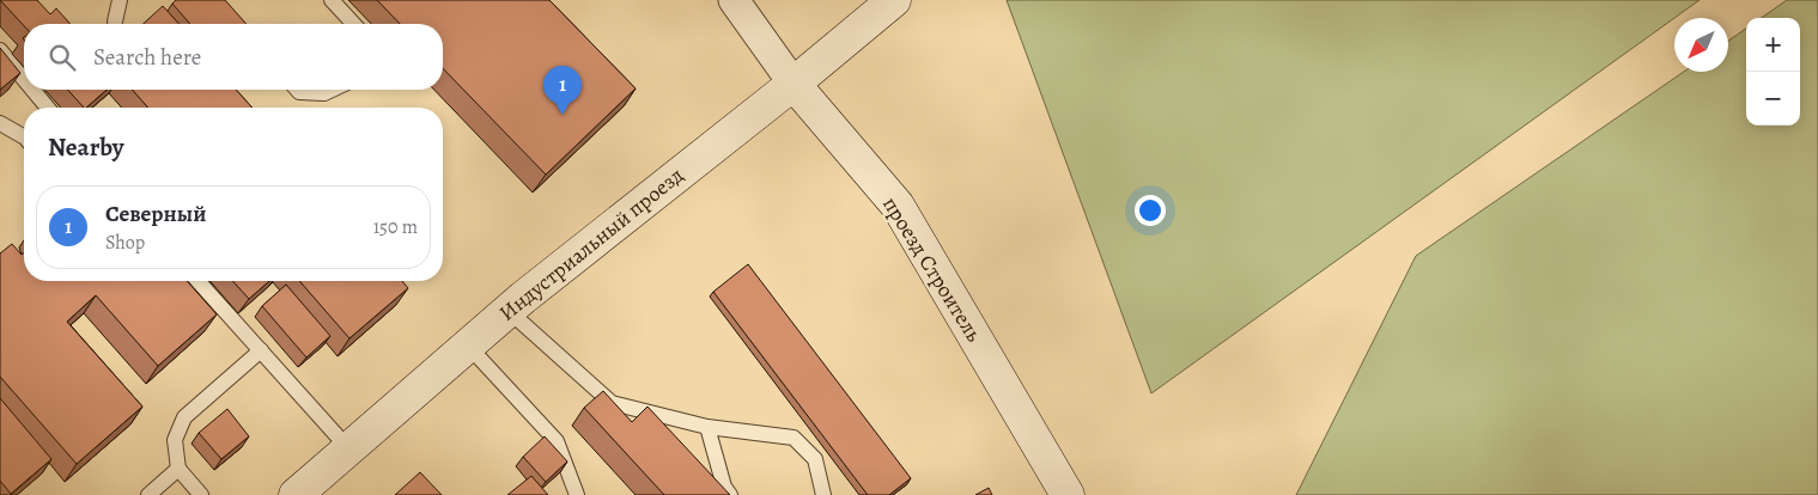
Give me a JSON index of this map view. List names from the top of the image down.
{
  "streets": {
    "street": ["Индустриальный проезд", "проезд Строитель"]
  },
  "crossings": [
    ["Индустриальный проезд", "проезд Строитель"]
  ],
  "north": "bottom left",
  "page": {
    "map_buttons": ["+", "−"],
    "search": "Search here",
    "pins": "1",
    "heading": "Nearby",
    "list": [
      {
        "mark": "1",
        "name": "Северный",
        "note": "Shop",
        "value": "150 m"
      }
    ]
  }
}
